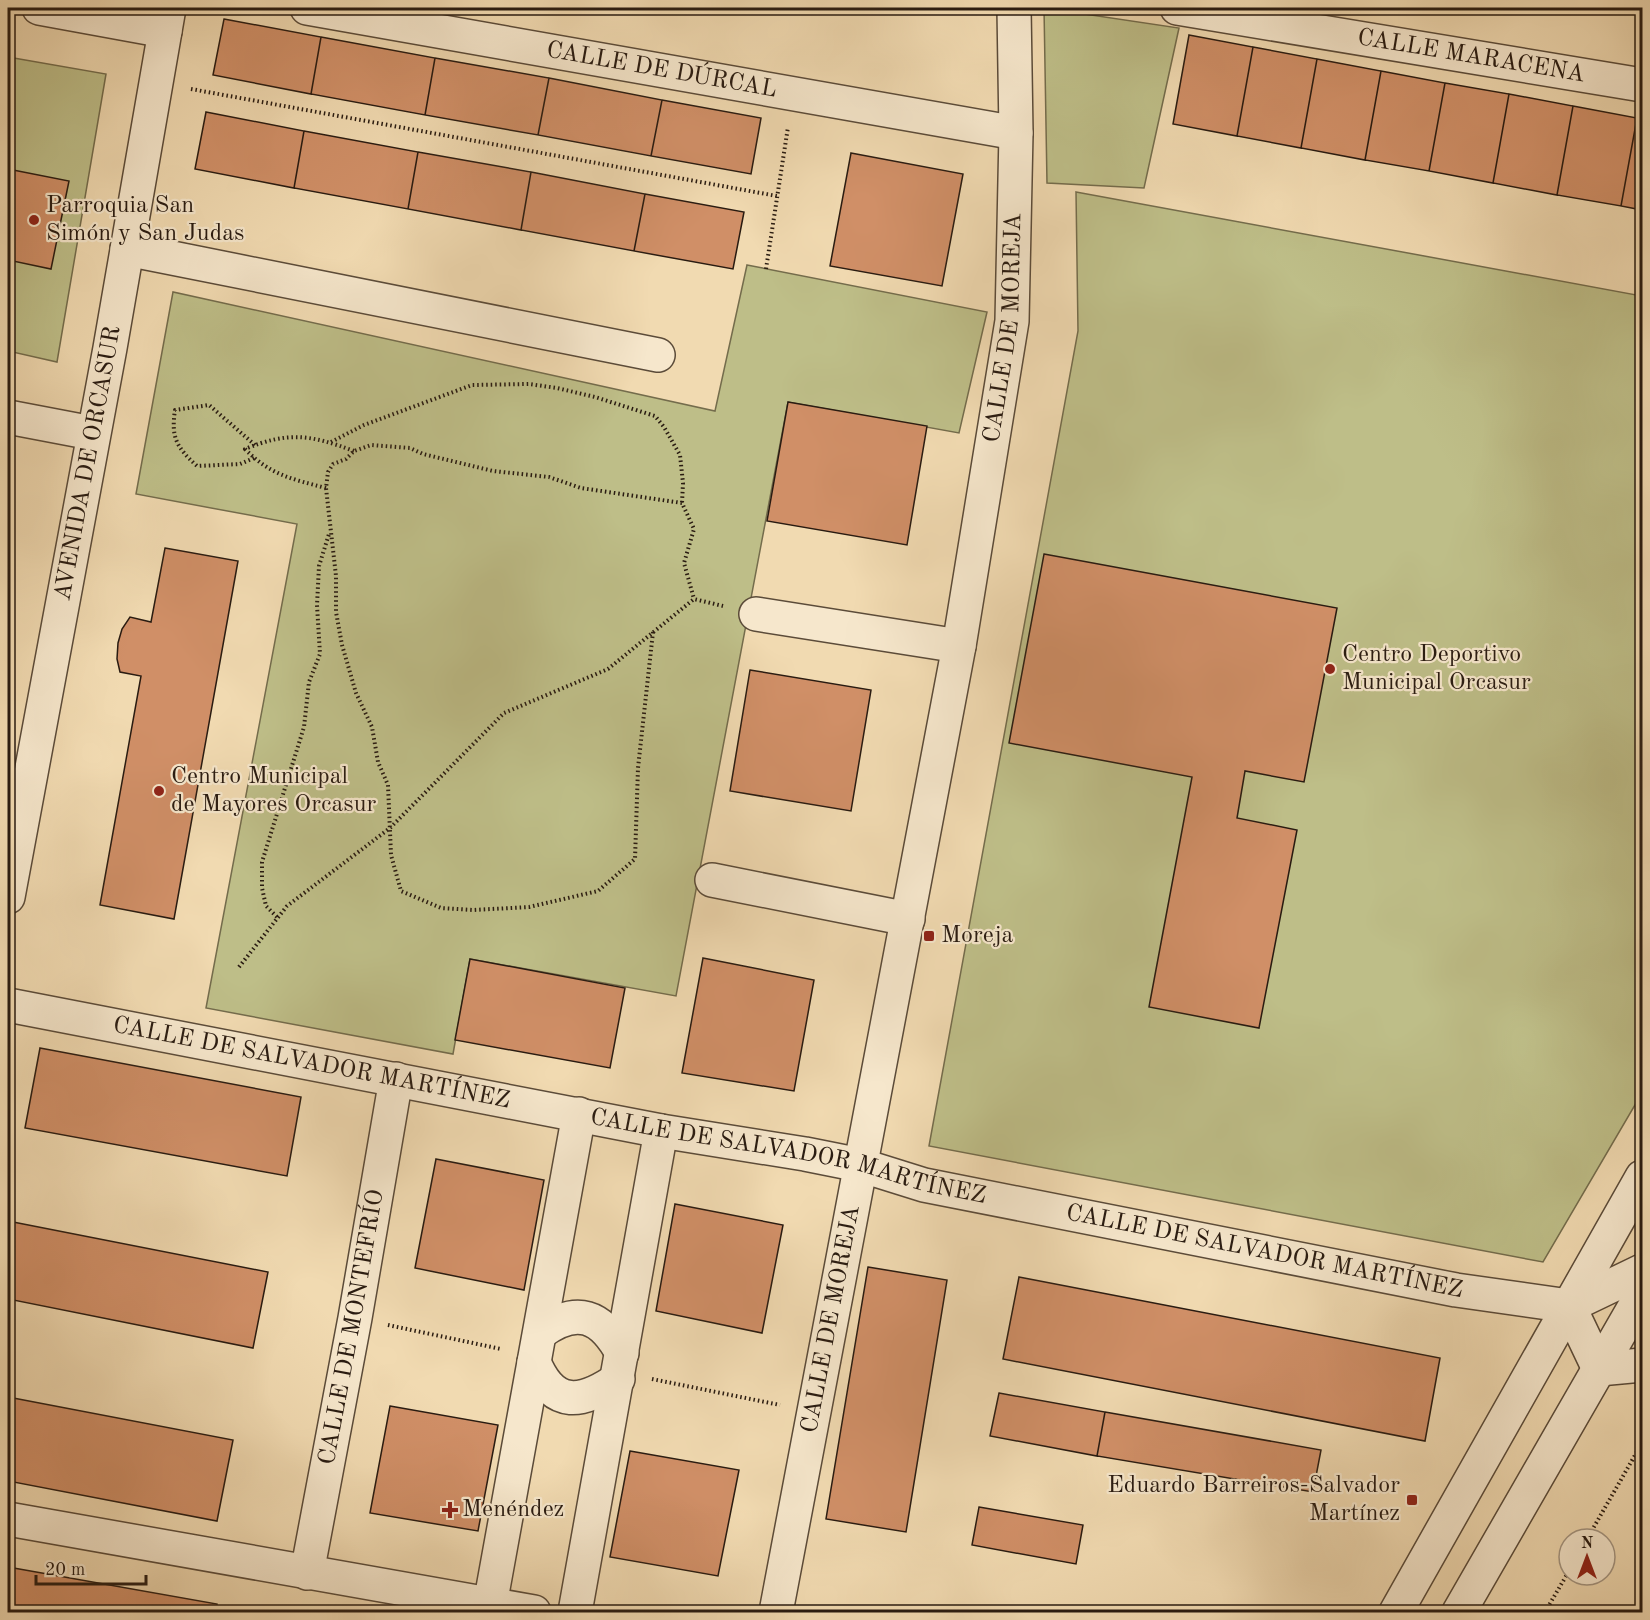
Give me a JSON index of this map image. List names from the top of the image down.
{
  "streets": {
    "street": [
      "CALLE MARACENA",
      "CALLE DE DÚRCAL",
      "CALLE DE MOREJA",
      "AVENIDA DE ORCASUR",
      "CALLE DE SALVADOR MARTÍNEZ",
      "CALLE DE MONTEFRÍO"
    ]
  },
  "crossings": [
    ["CALLE DE DÚRCAL", "CALLE DE MOREJA"],
    ["CALLE DE MOREJA", "CALLE DE SALVADOR MARTÍNEZ"],
    ["CALLE DE SALVADOR MARTÍNEZ", "CALLE DE MONTEFRÍO"]
  ],
  "places": {
    "other": ["Parroquia San Simón y San Judas", "Centro Deportivo Municipal Orcasur", "Centro Municipal de Mayores Orcasur"],
    "transit": ["Moreja", "Eduardo Barreiros-Salvador Martínez"],
    "health": ["Menéndez"]
  },
  "scale_bar": "20 m",
  "north": "top"
}
